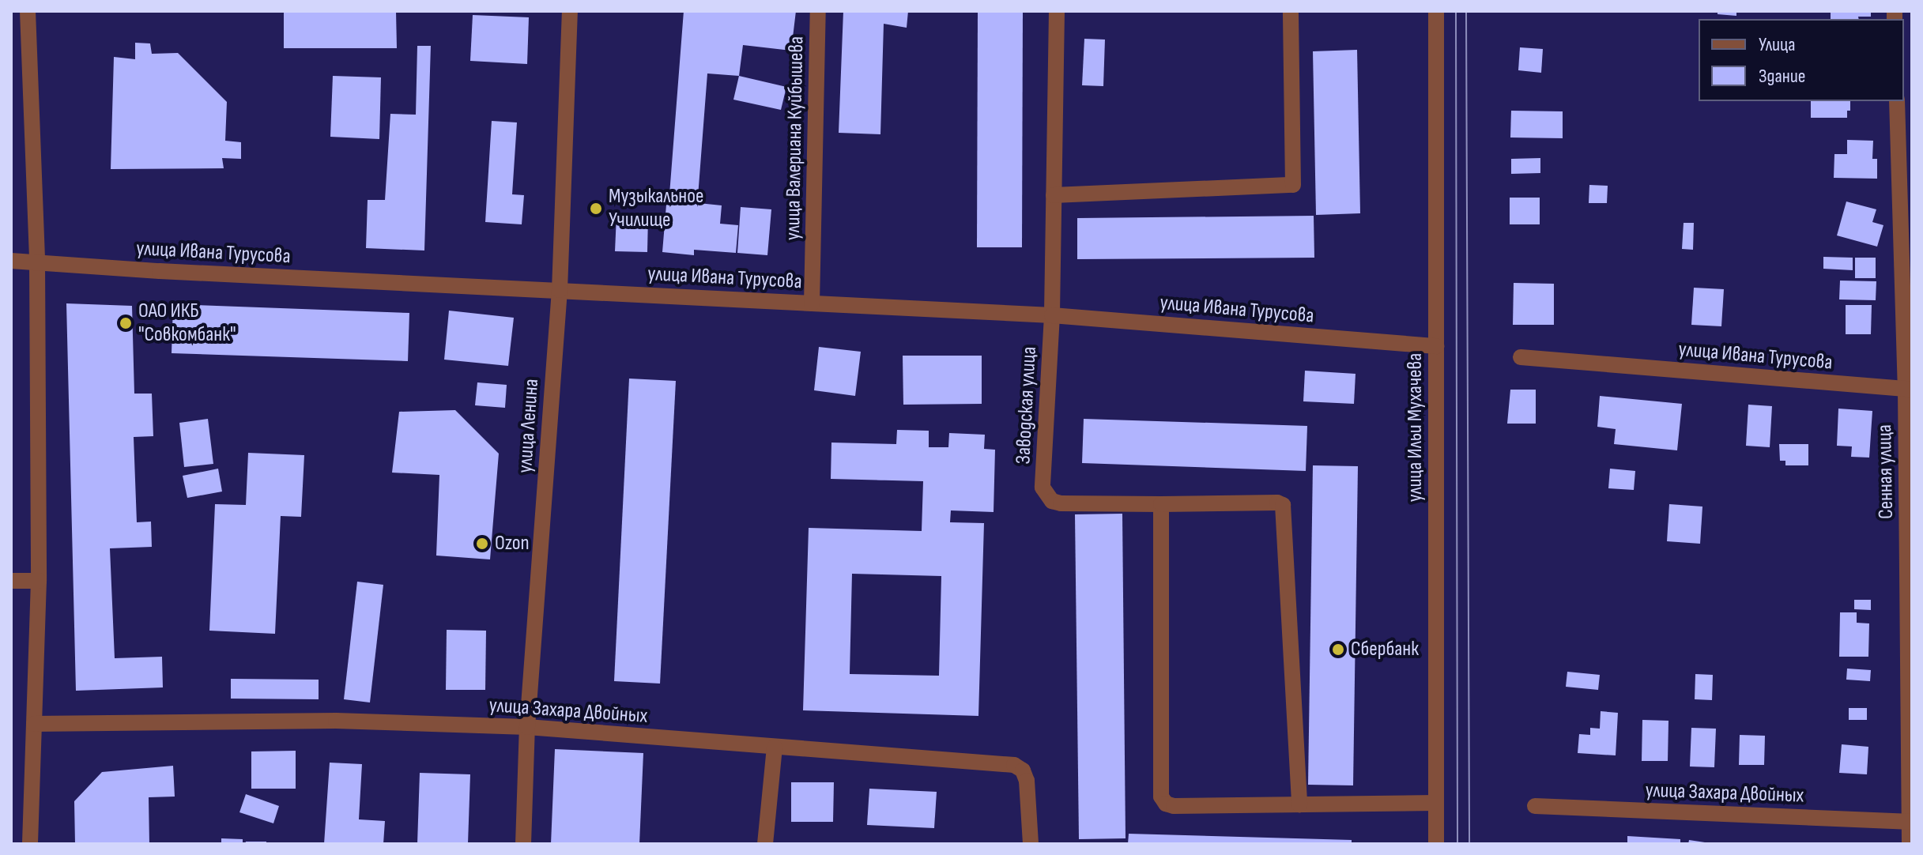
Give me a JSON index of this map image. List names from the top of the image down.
{
  "streets": {
    "street": [
      "улица Валериана Куйбышева",
      "улица Ивана Турусова",
      "Заводская улица",
      "улица Ленина",
      "улица Ильи Мухачева",
      "Сенная улица",
      "улица Захара Двойных"
    ]
  },
  "crossings": [
    ["улица Валериана Куйбышева", "улица Ивана Турусова"],
    ["улица Ивана Турусова", "Заводская улица"],
    ["улица Ивана Турусова", "улица Ленина"],
    ["улица Ивана Турусова", "улица Ильи Мухачева"],
    ["улица Ивана Турусова", "Сенная улица"],
    ["улица Ленина", "улица Захара Двойных"],
    ["Сенная улица", "улица Захара Двойных"]
  ],
  "places": [
    "Музыкальное Училище",
    "ОАО ИКБ \"Совкомбанк\"",
    "Ozon",
    "Сбербанк"
  ],
  "legend": ["Улица", "Здание"]
}
